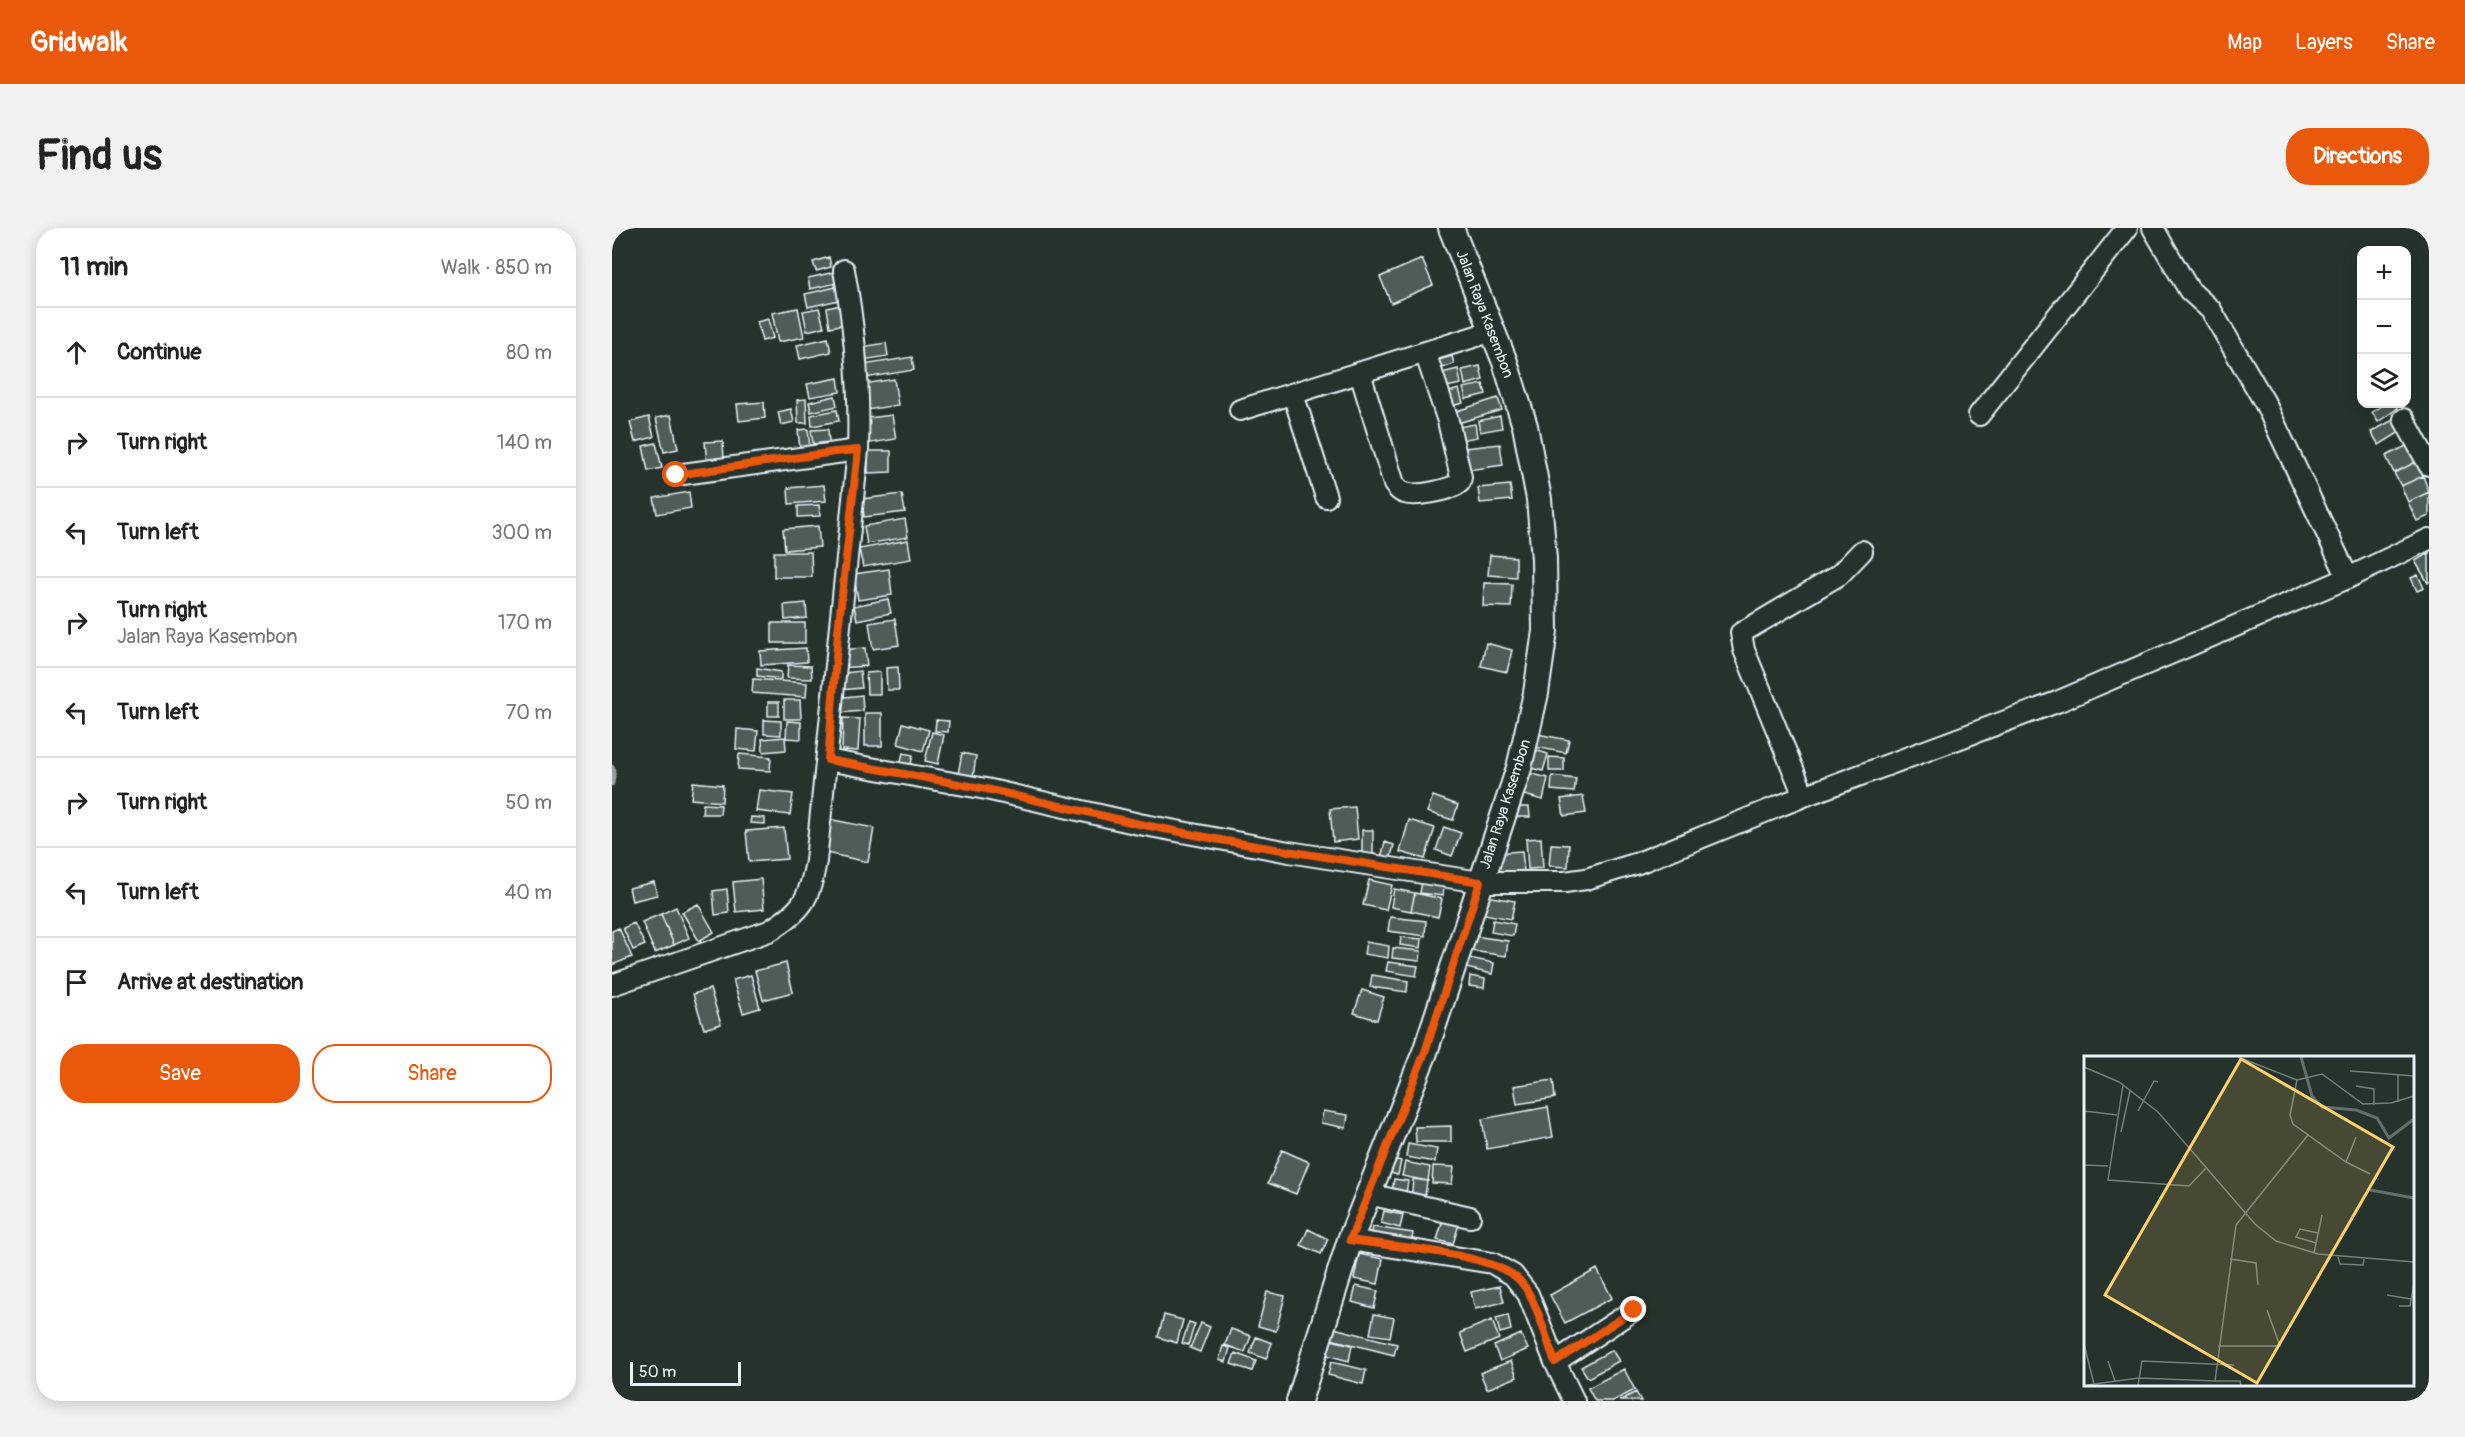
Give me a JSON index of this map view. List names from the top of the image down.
{
  "streets": {
    "main road": ["Jalan Raya Kasembon"]
  },
  "scale_bar": "50 m",
  "page": {
    "header": "Gridwalk",
    "nav": ["Map", "Layers", "Share"],
    "buttons": [
      "Directions",
      ["Save", "Share"]
    ],
    "title": "Find us",
    "heading": ["11 min", "Walk · 850 m"],
    "map_buttons": ["+", "−"],
    "list": [
      ["Continue", "80 m"],
      ["Turn right", "140 m"],
      ["Turn left", "300 m"],
      ["Turn right", "Jalan Raya Kasembon", "170 m"],
      ["Turn left", "70 m"],
      ["Turn right", "50 m"],
      ["Turn left", "40 m"],
      "Arrive at destination"
    ],
    "scale": "50 m"
  }
}
